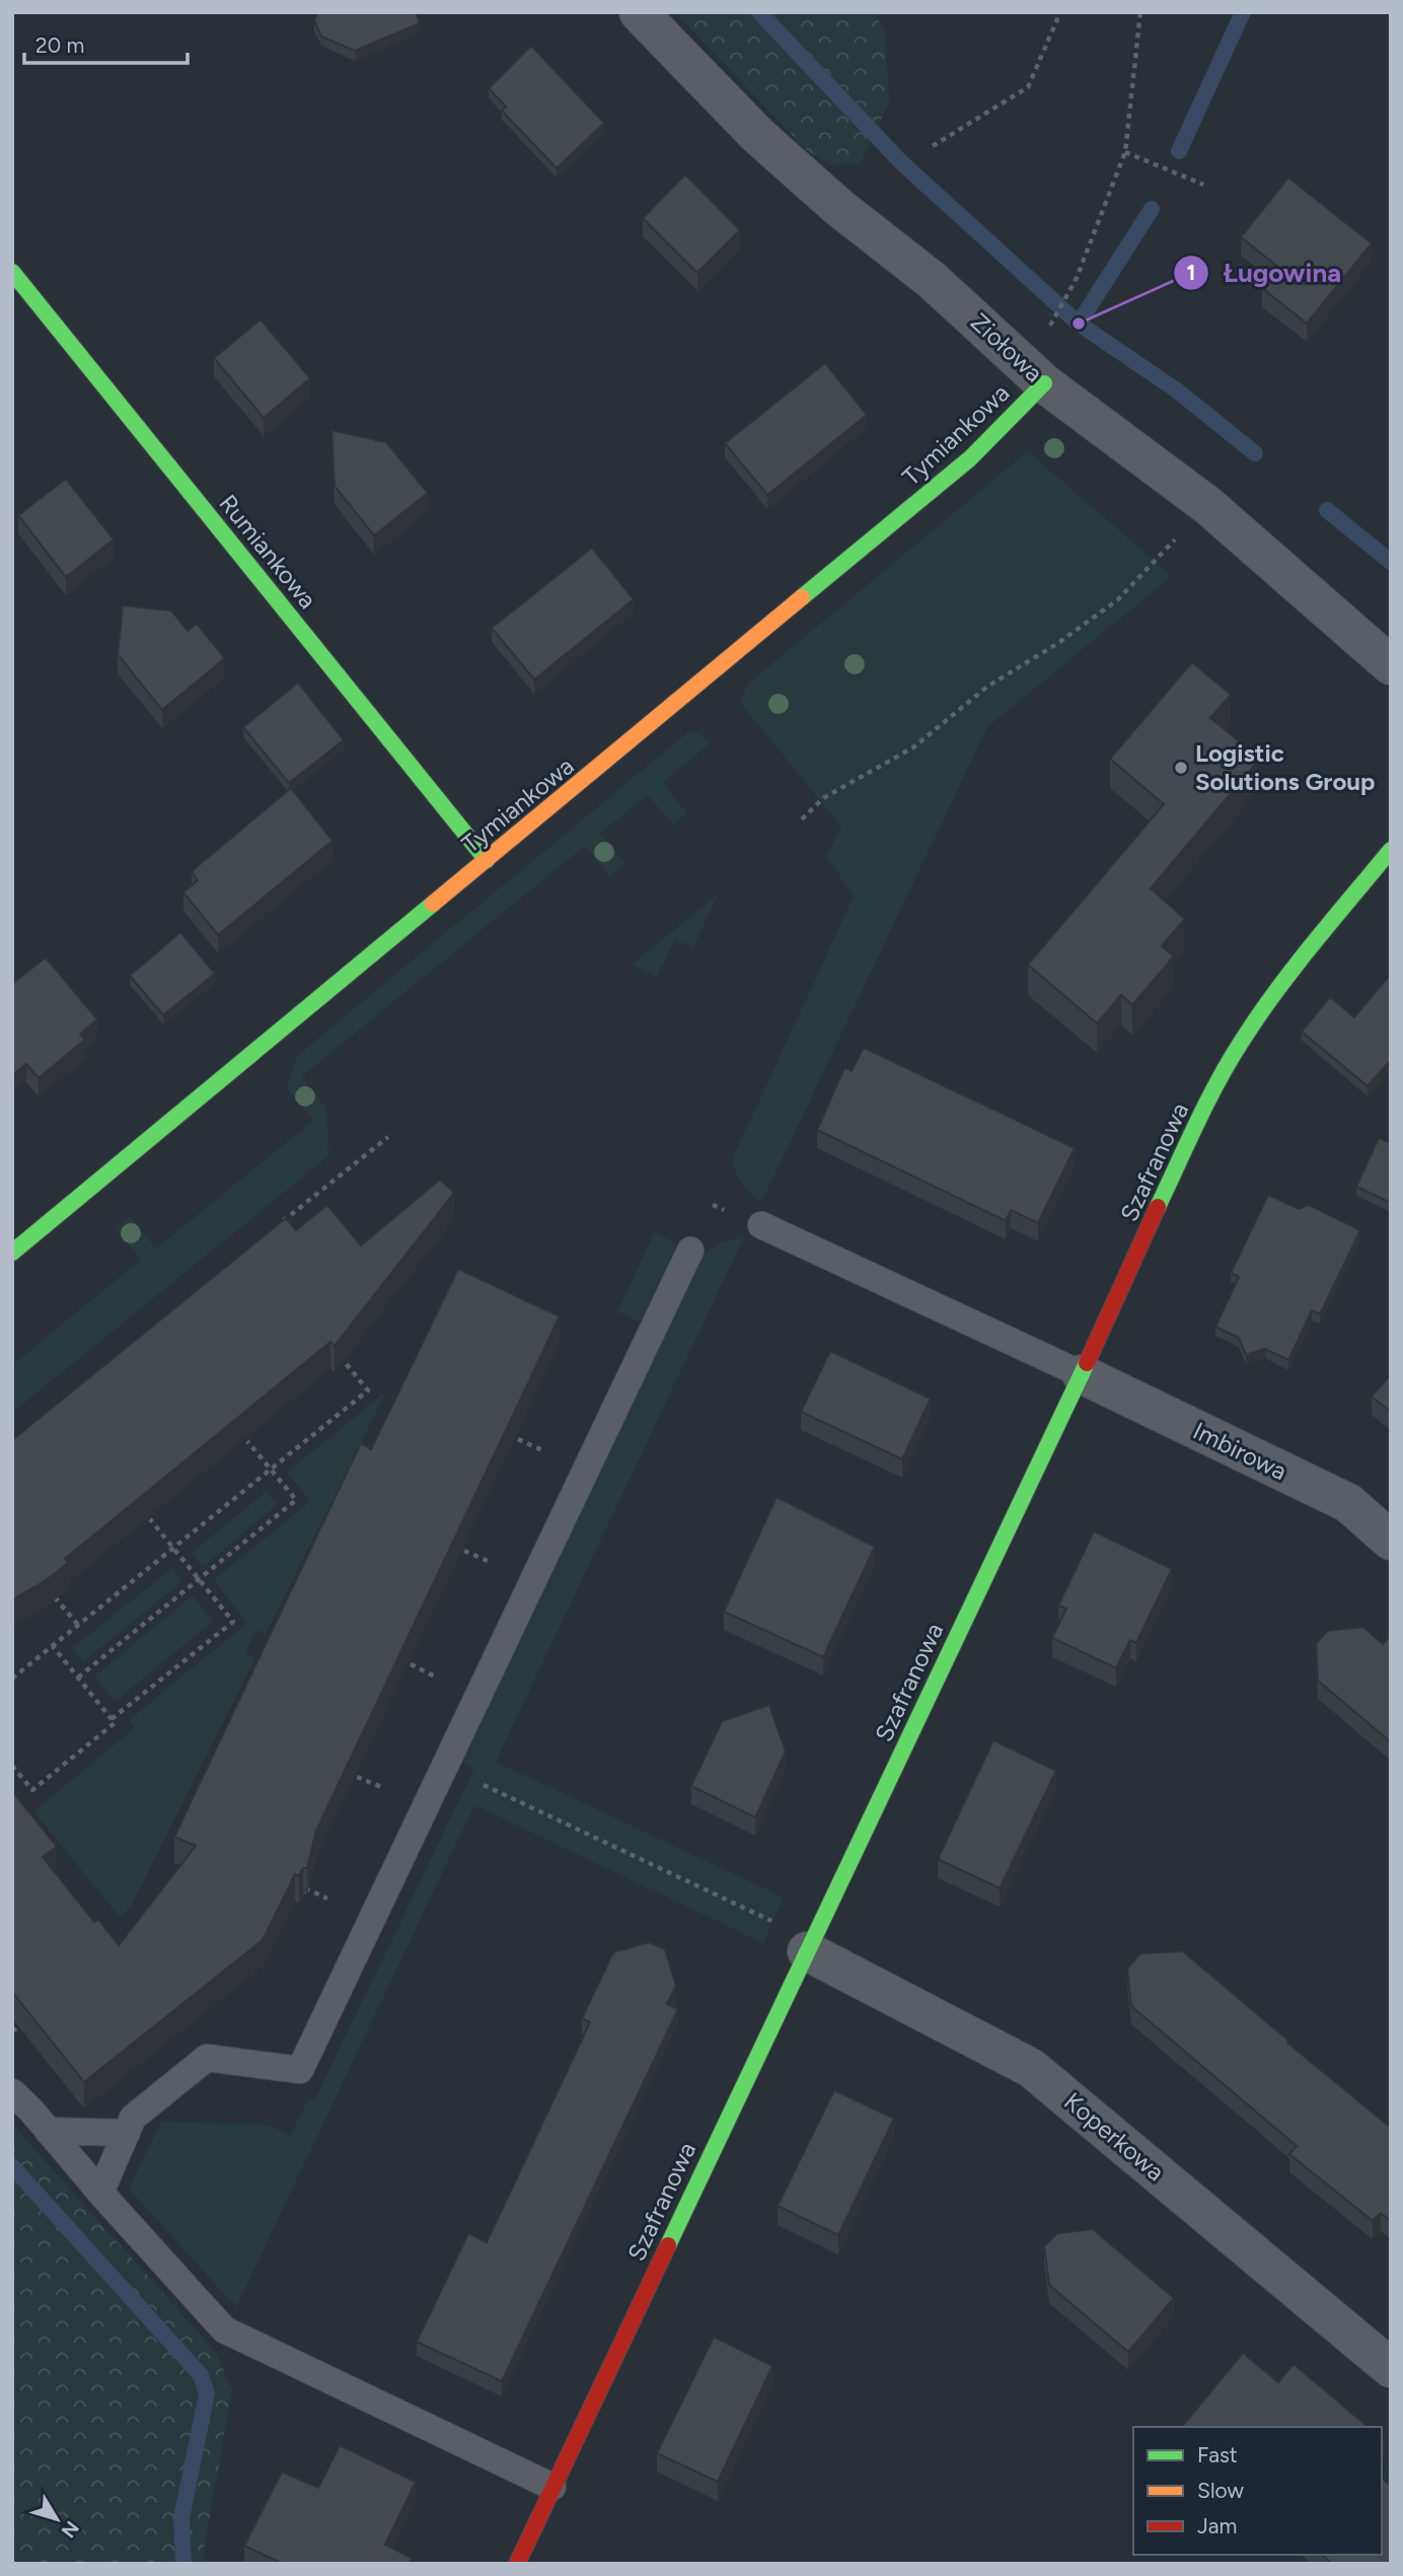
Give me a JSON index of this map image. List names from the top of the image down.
{
  "streets": {
    "street": [
      "Ziołowa",
      "Tymiankowa",
      "Rumiankowa",
      "Szafranowa",
      "Imbirowa",
      "Koperkowa"
    ]
  },
  "crossings": [
    ["Ziołowa", "Tymiankowa"],
    ["Tymiankowa", "Rumiankowa"],
    ["Szafranowa", "Imbirowa"],
    ["Szafranowa", "Koperkowa"]
  ],
  "places": ["Ługowina", "Logistic Solutions Group"],
  "legend": ["Fast", "Slow", "Jam"],
  "scale_bar": "20 m",
  "north": "bottom right"
}
